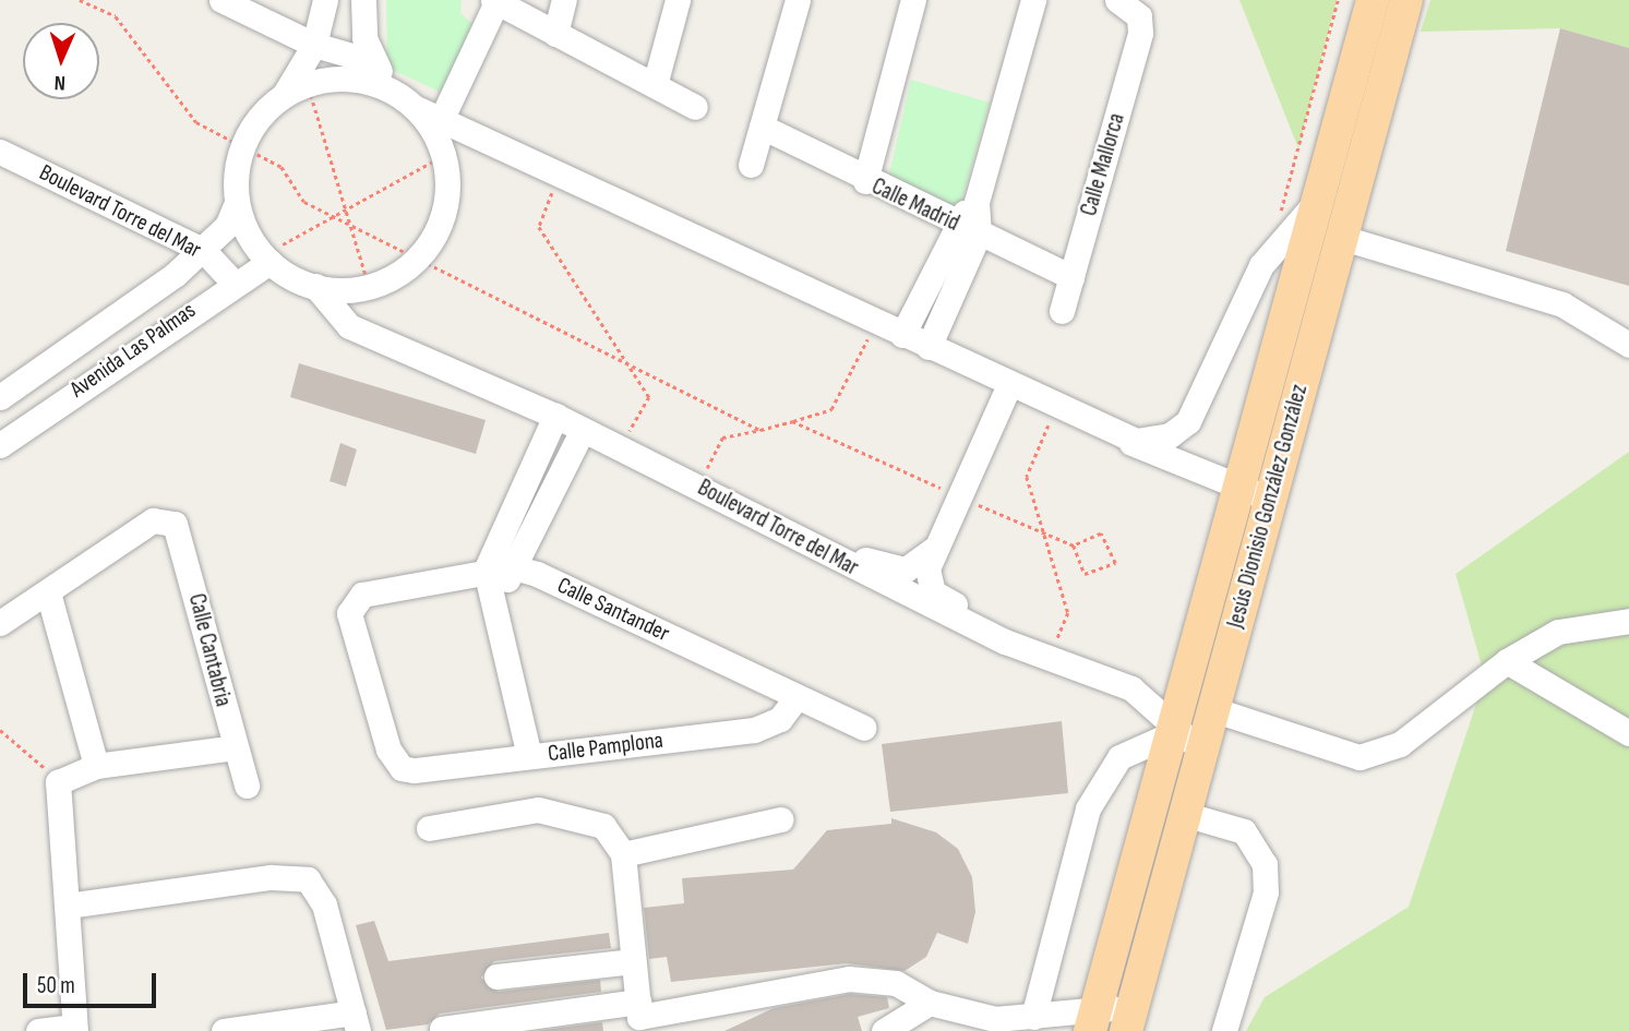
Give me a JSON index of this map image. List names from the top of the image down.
{
  "streets": {
    "main road": ["Jesús Dionisio González González"],
    "street": [
      "Calle Mallorca",
      "Calle Madrid",
      "Boulevard Torre del Mar",
      "Avenida Las Palmas",
      "Calle Santander",
      "Calle Cantabria",
      "Calle Pamplona"
    ]
  },
  "crossings": [
    ["Calle Mallorca", "Calle Madrid"],
    ["Boulevard Torre del Mar", "Avenida Las Palmas"],
    ["Boulevard Torre del Mar", "Jesús Dionisio González González"],
    ["Calle Santander", "Calle Pamplona"]
  ],
  "scale_bar": "50 m",
  "north": "bottom"
}
